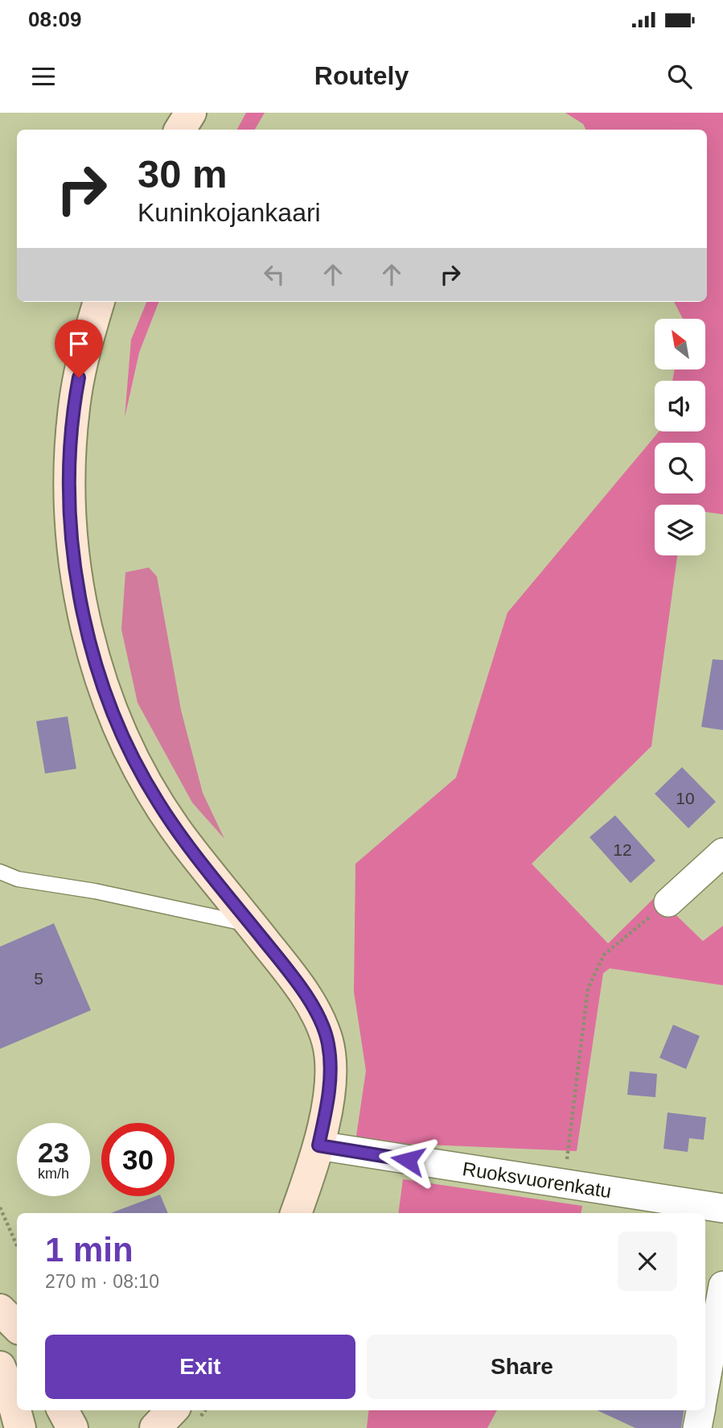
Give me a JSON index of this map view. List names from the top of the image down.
{
  "streets": {
    "street": ["Ruoksvuorenkatu"]
  },
  "house_numbers": ["10", "12", "5"],
  "north": "top left",
  "page": {
    "status": "08:09",
    "header": "Routely",
    "turn": ["30 m", "Kuninkojankaari"],
    "speed": "23 km/h",
    "limit": "30",
    "heading": ["1 min", "270 m · 08:10"],
    "buttons": ["Exit", "Share"]
  }
}
